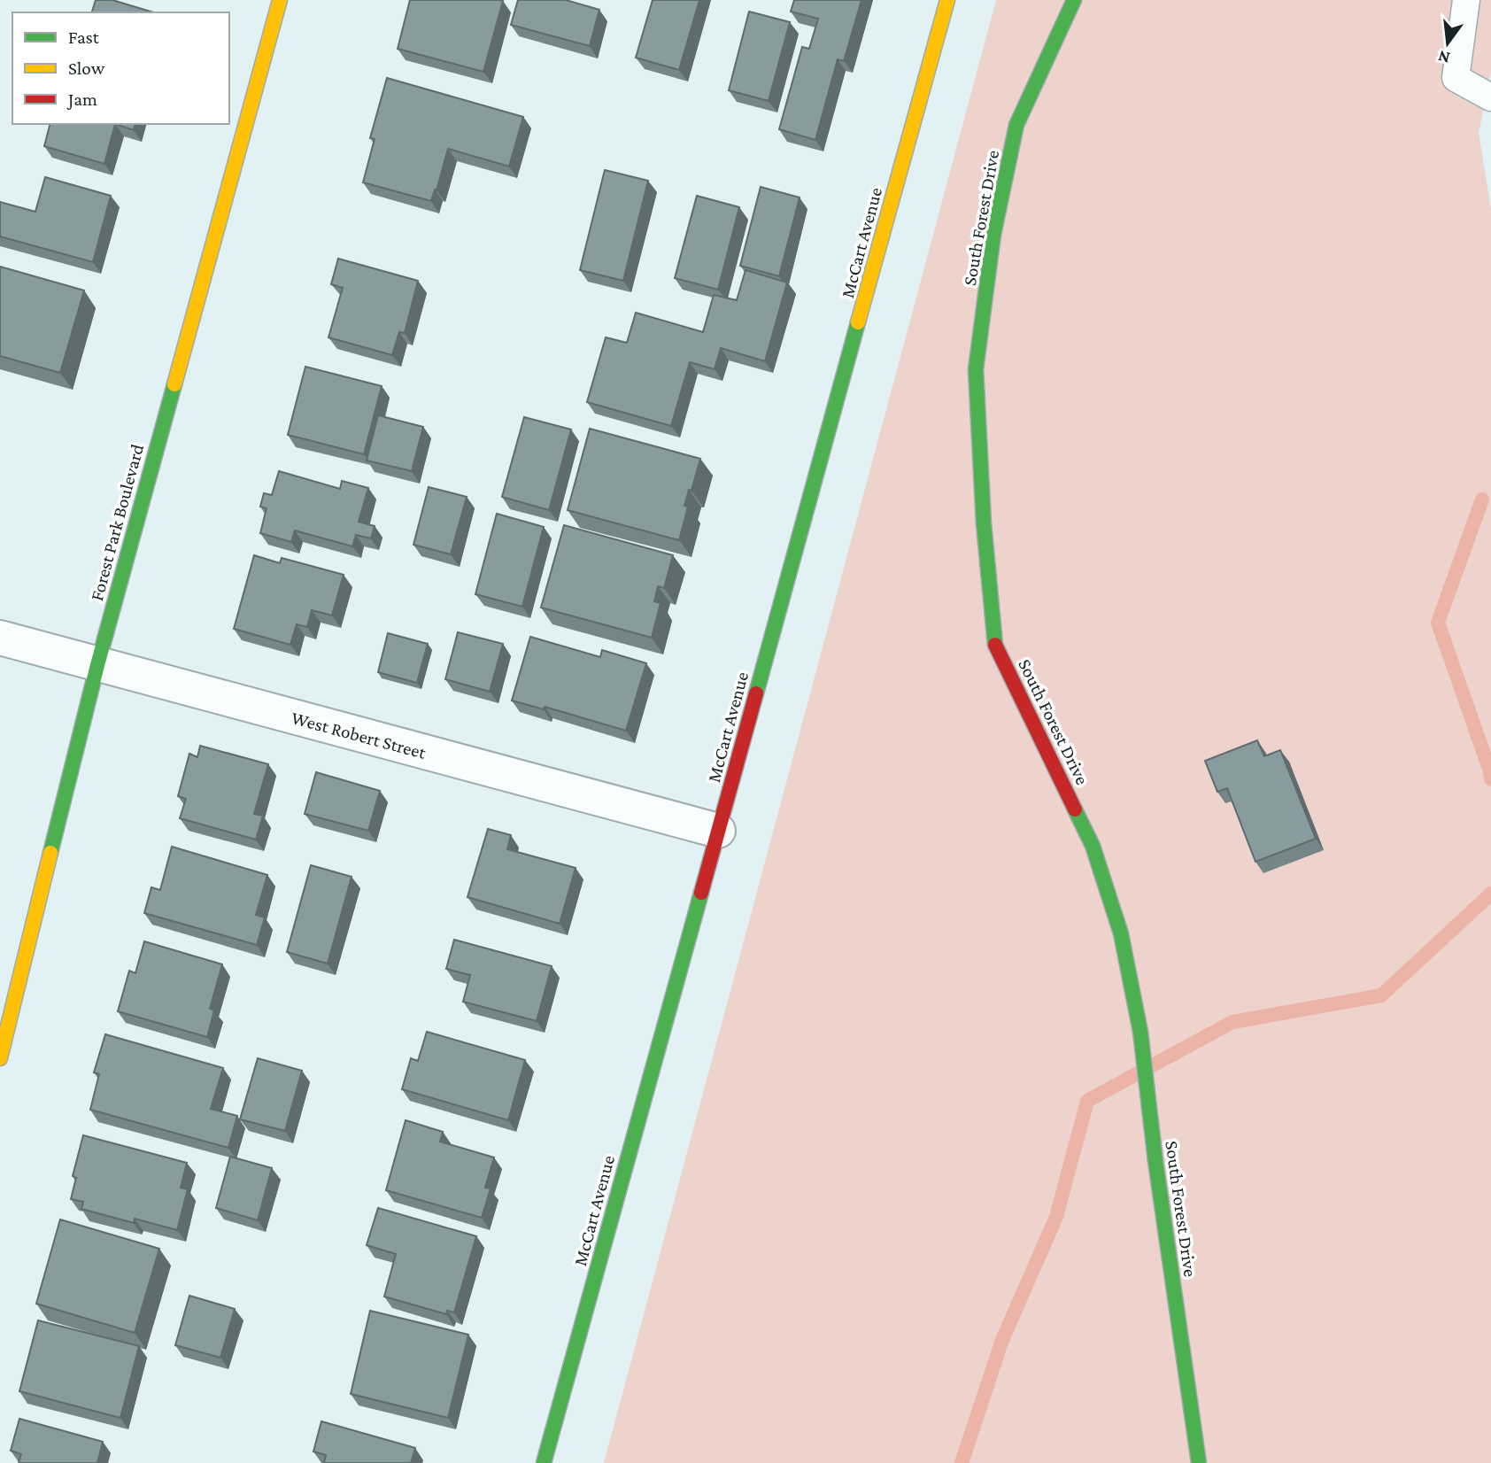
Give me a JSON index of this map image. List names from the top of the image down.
{
  "streets": {
    "street": [
      "South Forest Drive",
      "McCart Avenue",
      "Forest Park Boulevard",
      "West Robert Street"
    ]
  },
  "crossings": [
    ["McCart Avenue", "West Robert Street"],
    ["Forest Park Boulevard", "West Robert Street"]
  ],
  "legend": ["Fast", "Slow", "Jam"],
  "north": "bottom"
}
